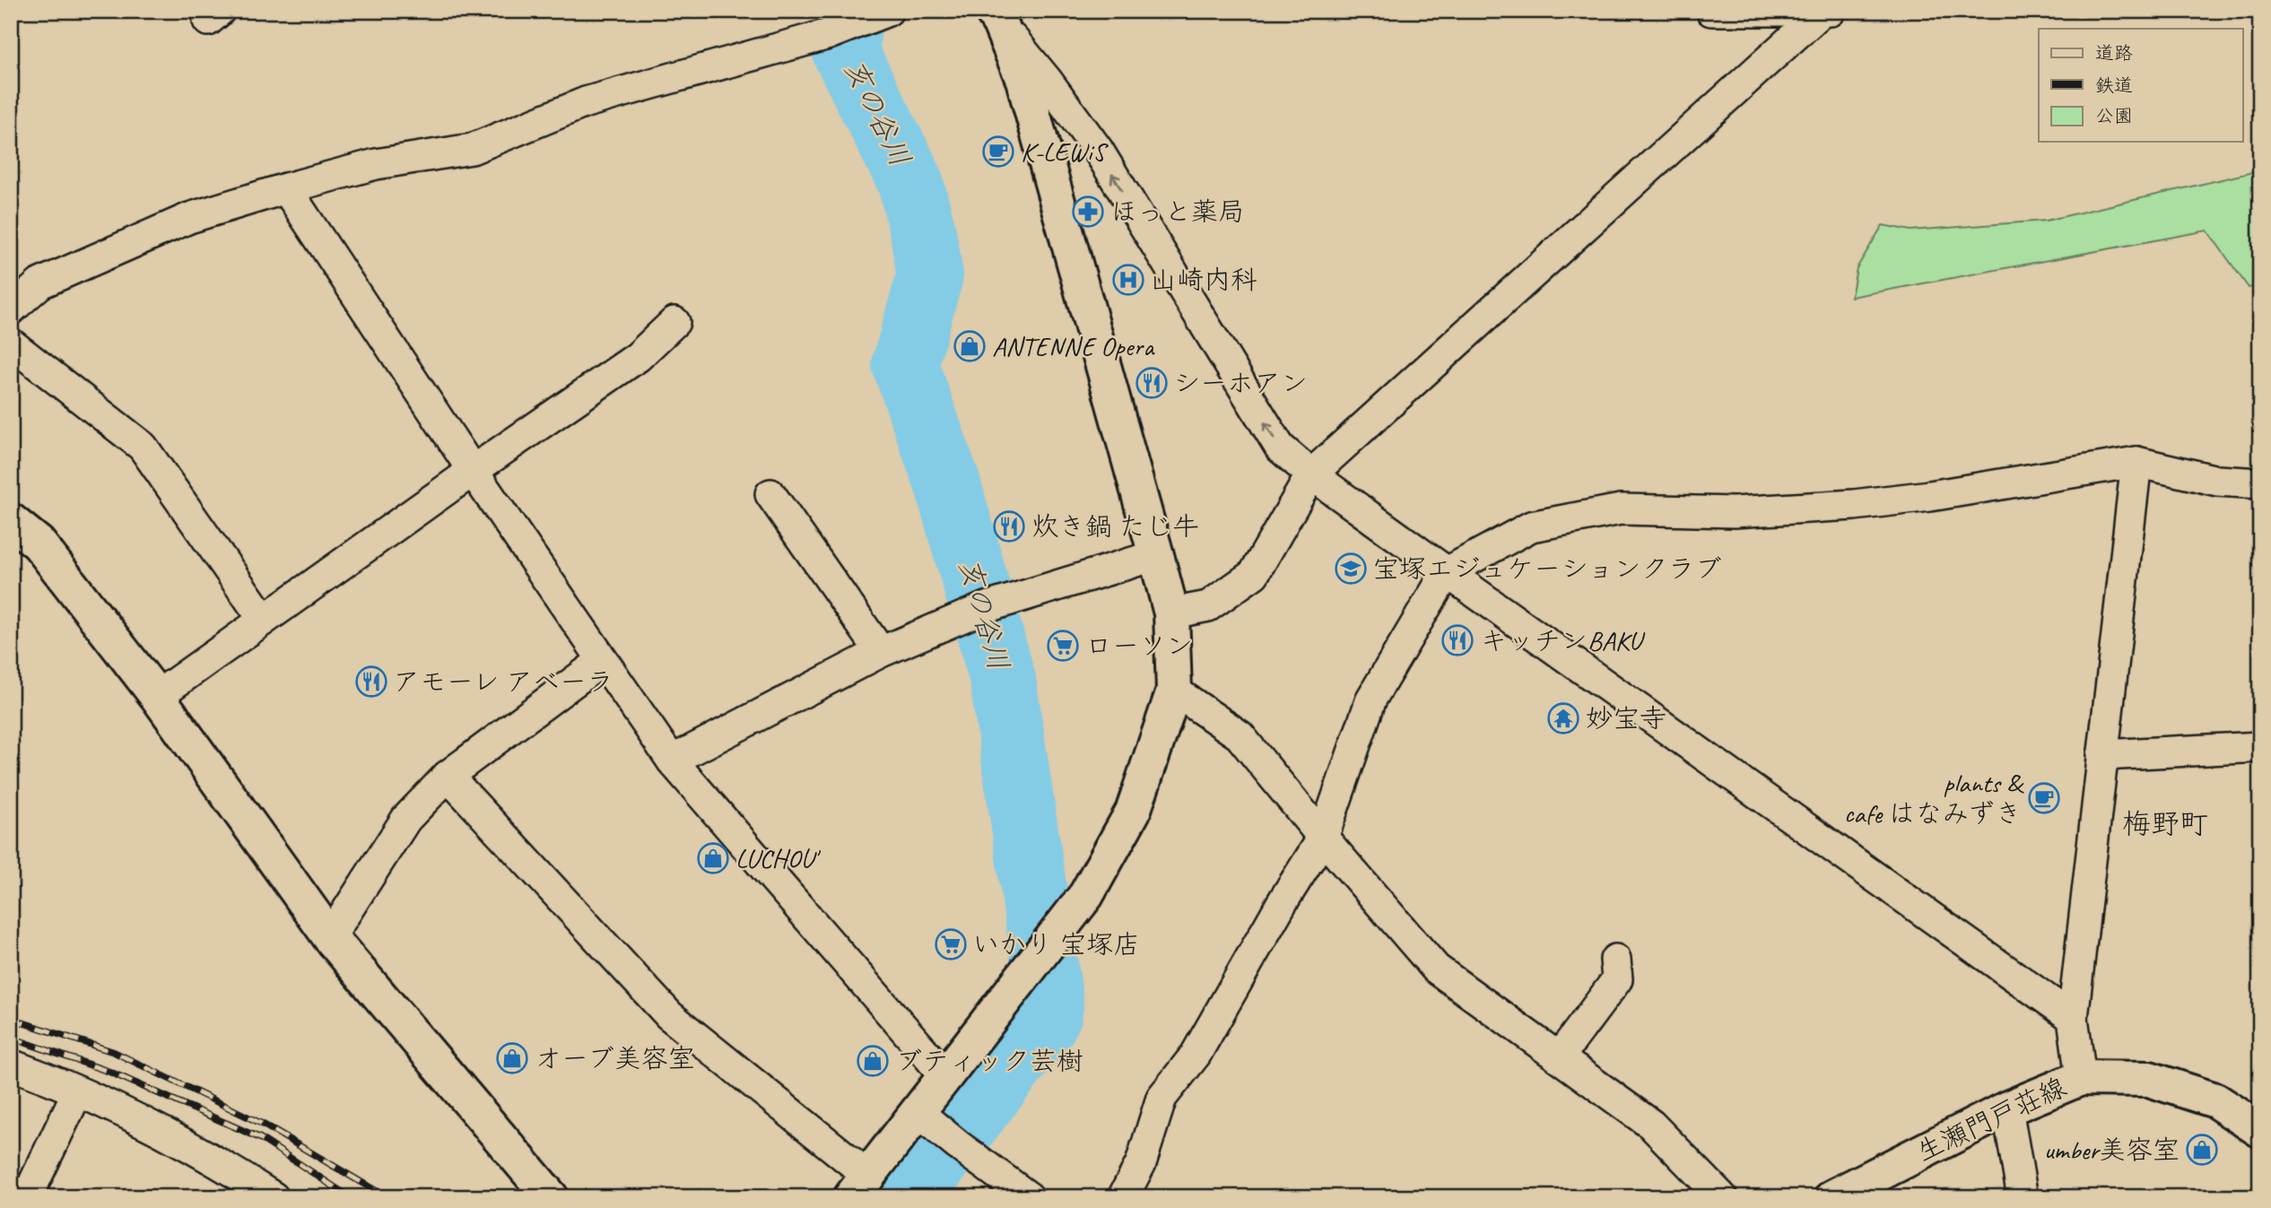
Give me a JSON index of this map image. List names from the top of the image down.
{
  "streets": {
    "street": ["生瀬門戸荘線"]
  },
  "districts": ["梅野町"],
  "water": ["亥の谷川"],
  "places": {
    "cafe": ["K-LEWiS", "plants & cafe はなみずき"],
    "pharmacy": ["ほっと薬局"],
    "hospital": ["山崎内科"],
    "shop": [
      "ANTENNE Opera",
      "LUCHOU'",
      "オーブ美容室",
      "ブティック芸樹",
      "umber美容室"
    ],
    "restaurant": [
      "シーホアン",
      "炊き鍋 たじ牛",
      "キッチンBAKU",
      "アモーレ アベーラ"
    ],
    "school or university": ["宝塚エジュケーションクラブ"],
    "supermarket": ["ローソン", "いかり 宝塚店"],
    "temple": ["妙宝寺"]
  },
  "legend": ["道路", "鉄道", "公園"]
}
